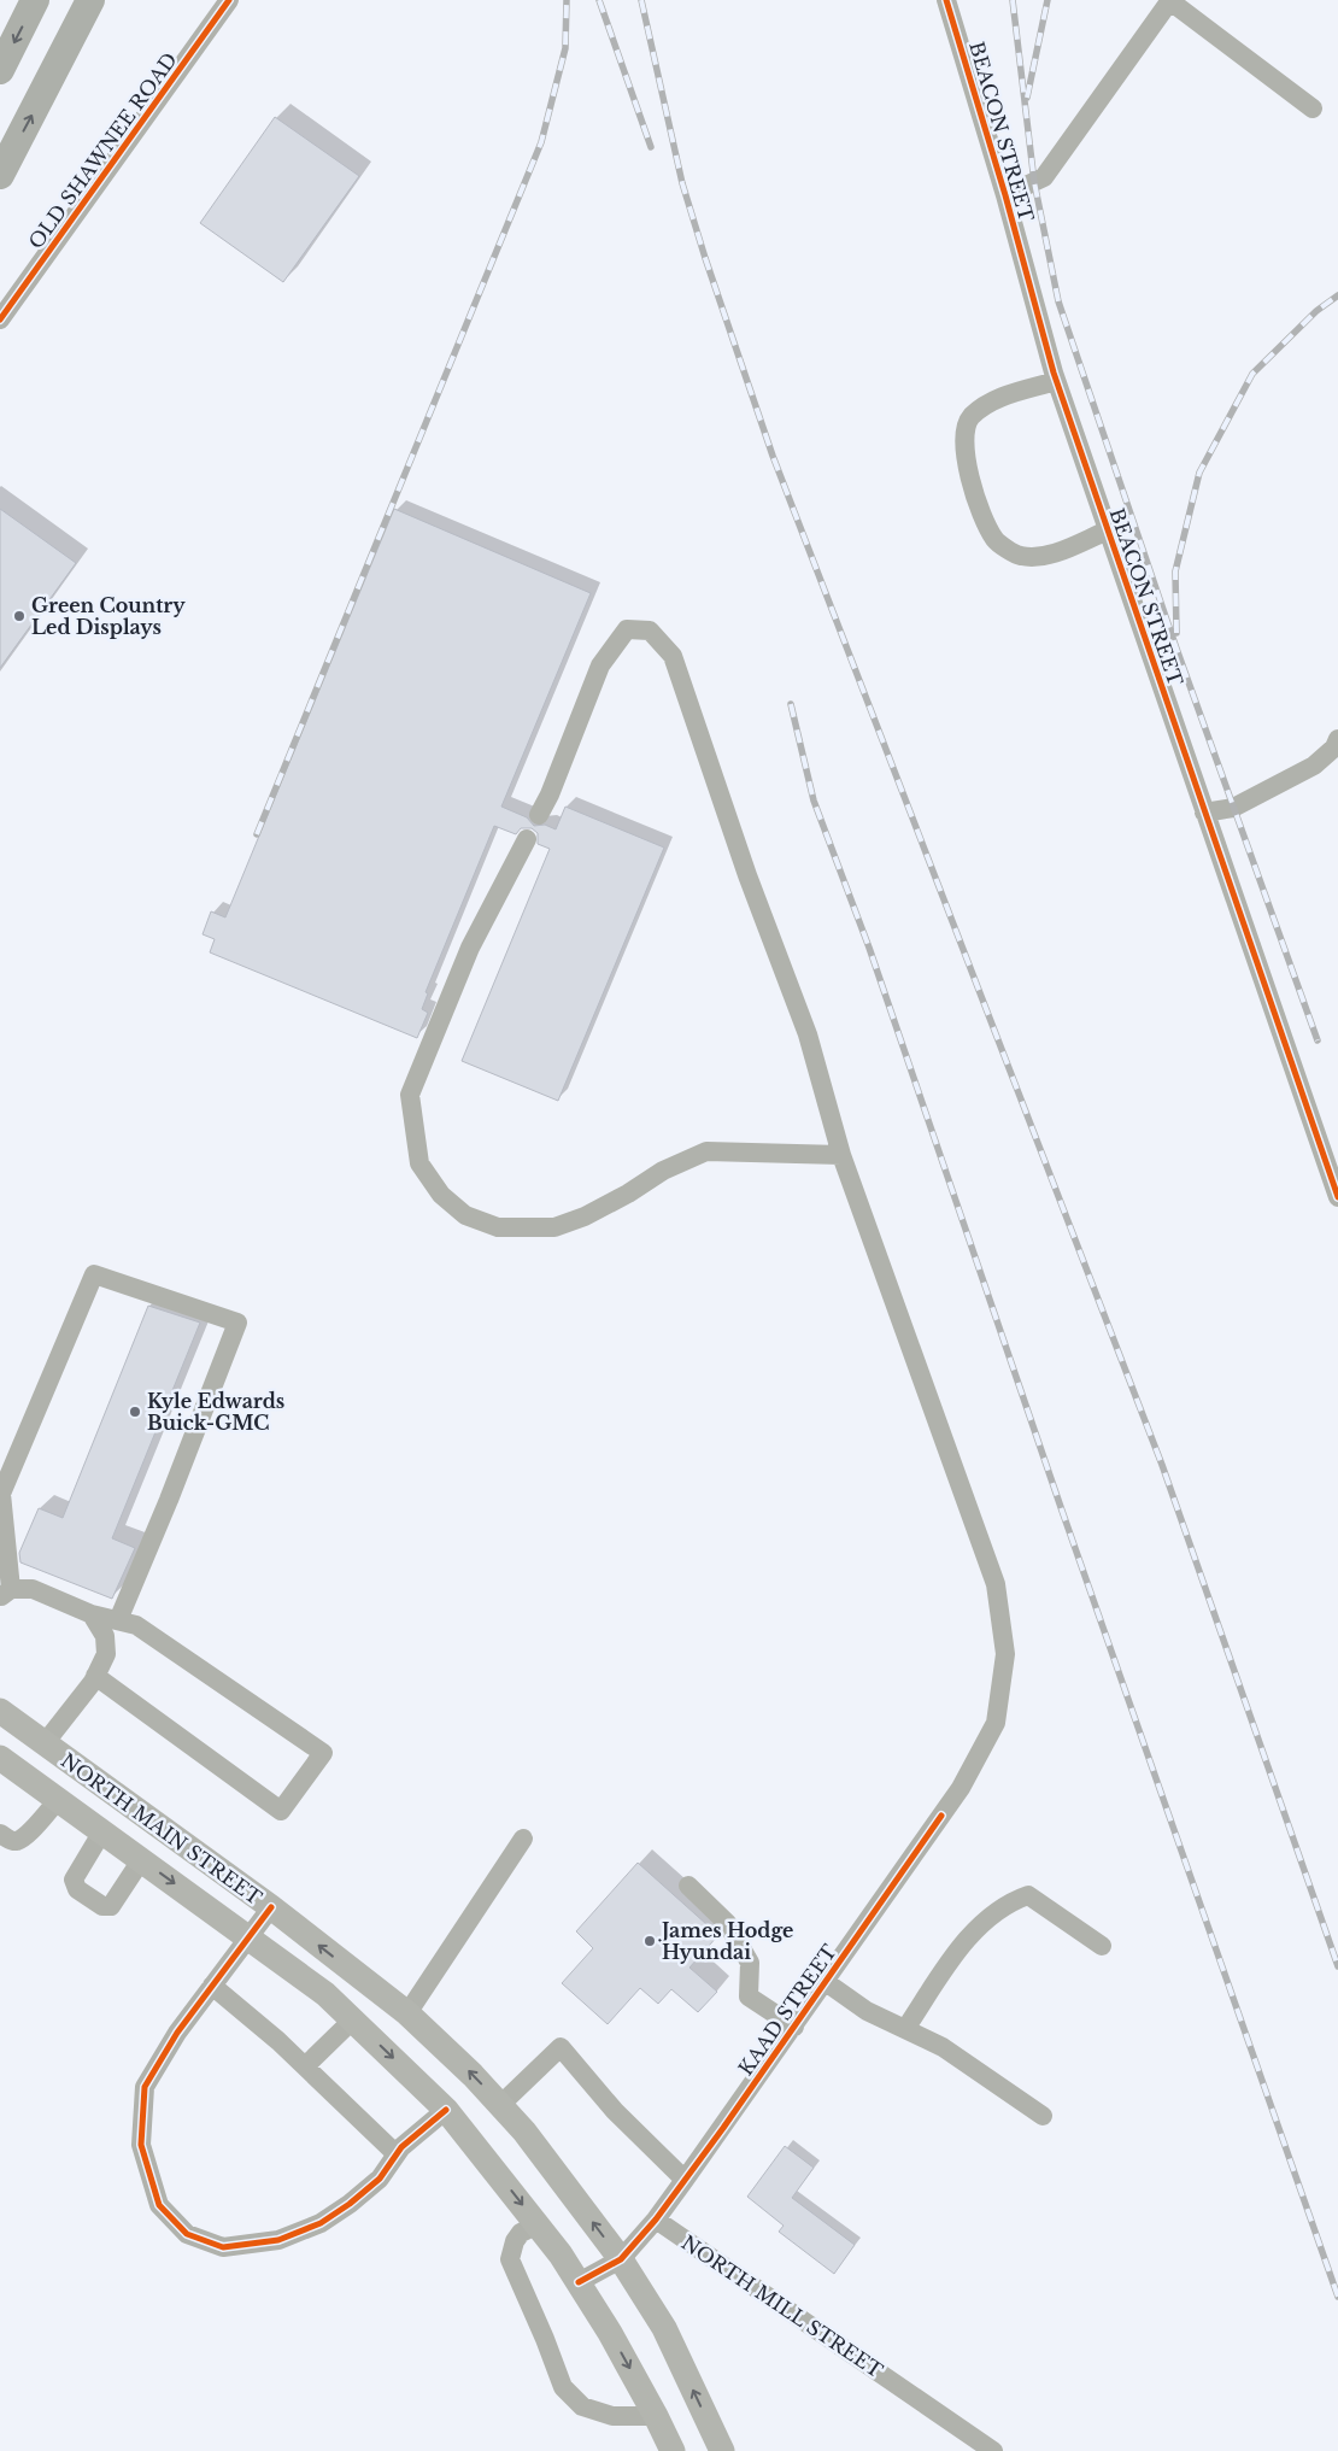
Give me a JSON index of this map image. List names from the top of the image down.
{
  "streets": {
    "main road": ["NORTH MAIN STREET"],
    "street": [
      "BEACON STREET",
      "OLD SHAWNEE ROAD",
      "KAAD STREET",
      "NORTH MILL STREET"
    ]
  },
  "crossings": [
    ["KAAD STREET", "NORTH MILL STREET"]
  ],
  "places": ["Green Country Led Displays", "Kyle Edwards Buick-GMC", "James Hodge Hyundai"]
}
